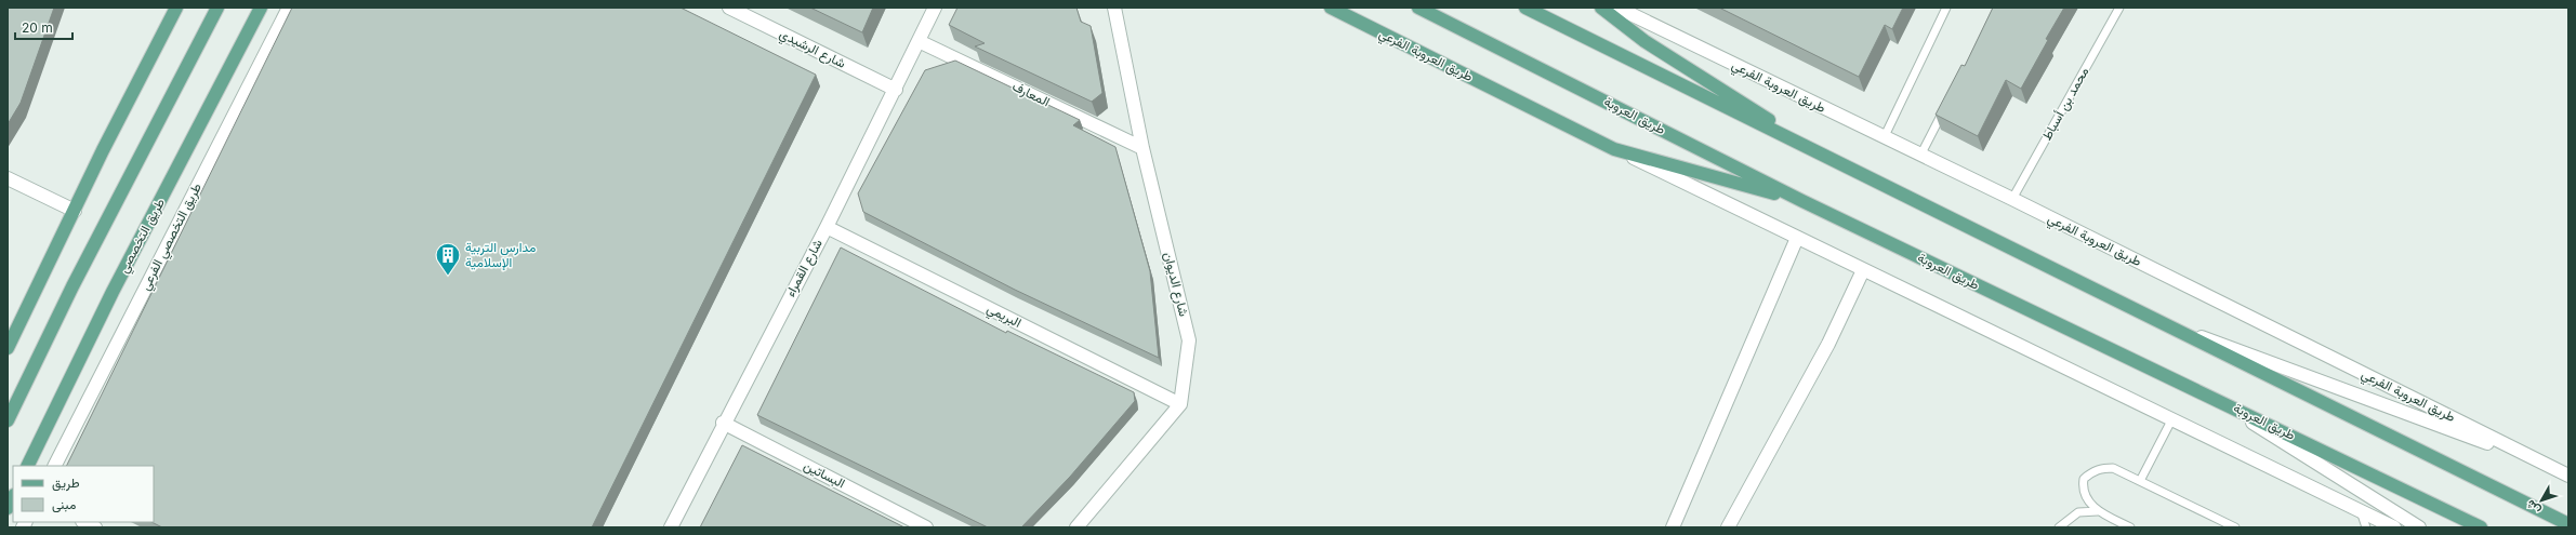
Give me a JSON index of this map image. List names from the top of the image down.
{
  "streets": {
    "main road": ["طريق العروبة الفرعي", "طريق العروبة", "طريق التخصصي"],
    "street": [
      "شارع الرشيدي",
      "المعارف",
      "طريق التخصصي الفرعي",
      "شارع القمراء",
      "شارع الديوان",
      "البريمي",
      "البساتين"
    ],
    "lane": ["محمد بن أسباط"]
  },
  "crossings": [
    ["شارع الرشيدي", "شارع القمراء"],
    ["طريق العروبة الفرعي", "محمد بن أسباط"],
    ["طريق العروبة الفرعي", "طريق العروبة"],
    ["المعارف", "شارع القمراء"],
    ["المعارف", "شارع الديوان"],
    ["شارع القمراء", "البريمي"],
    ["شارع القمراء", "البساتين"],
    ["شارع الديوان", "البريمي"]
  ],
  "places": {
    "building": ["مدارس التربية الإسلامية"]
  },
  "legend": ["طريق", "مبنى"],
  "scale_bar": "20 m",
  "north": "bottom left"
}
